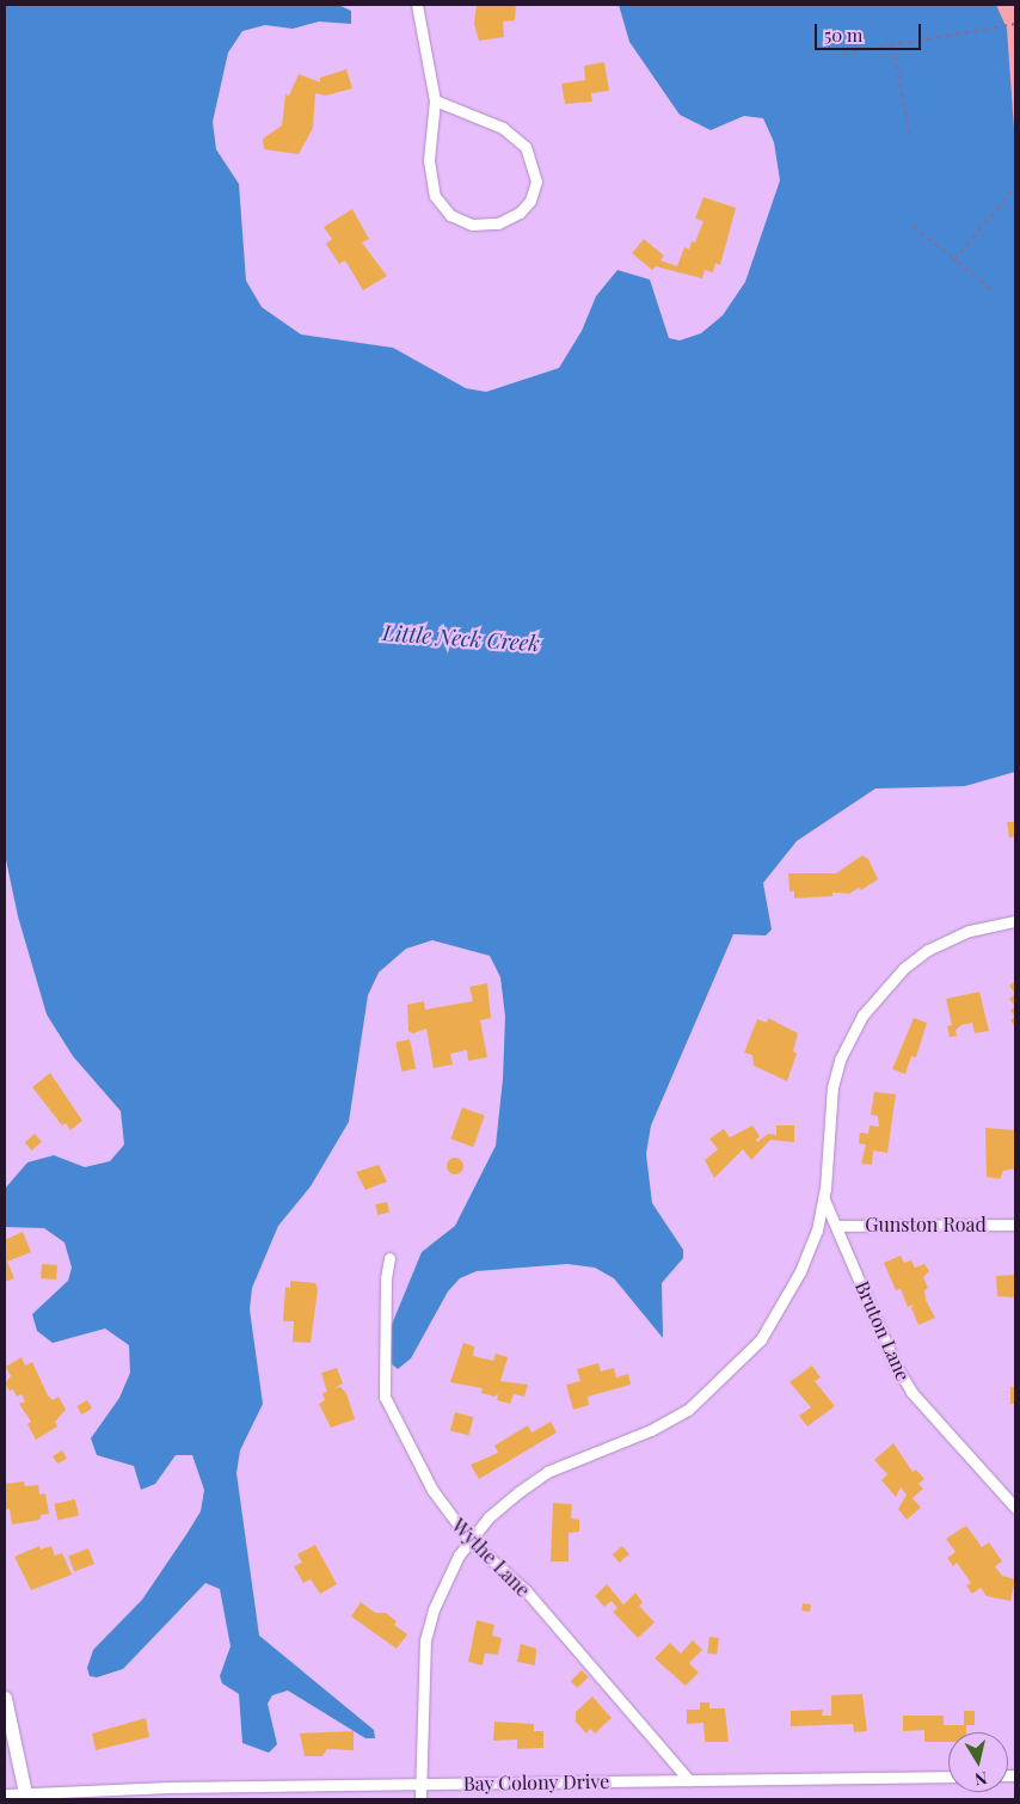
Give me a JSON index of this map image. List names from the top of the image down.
{
  "streets": {
    "street": [
      "Gunston Road",
      "Bruton Lane",
      "Wythe Lane",
      "Bay Colony Drive"
    ]
  },
  "crossings": [
    ["Gunston Road", "Bruton Lane"],
    ["Wythe Lane", "Bay Colony Drive"]
  ],
  "water": ["Little Neck Creek"],
  "scale_bar": "50 m",
  "north": "bottom"
}
